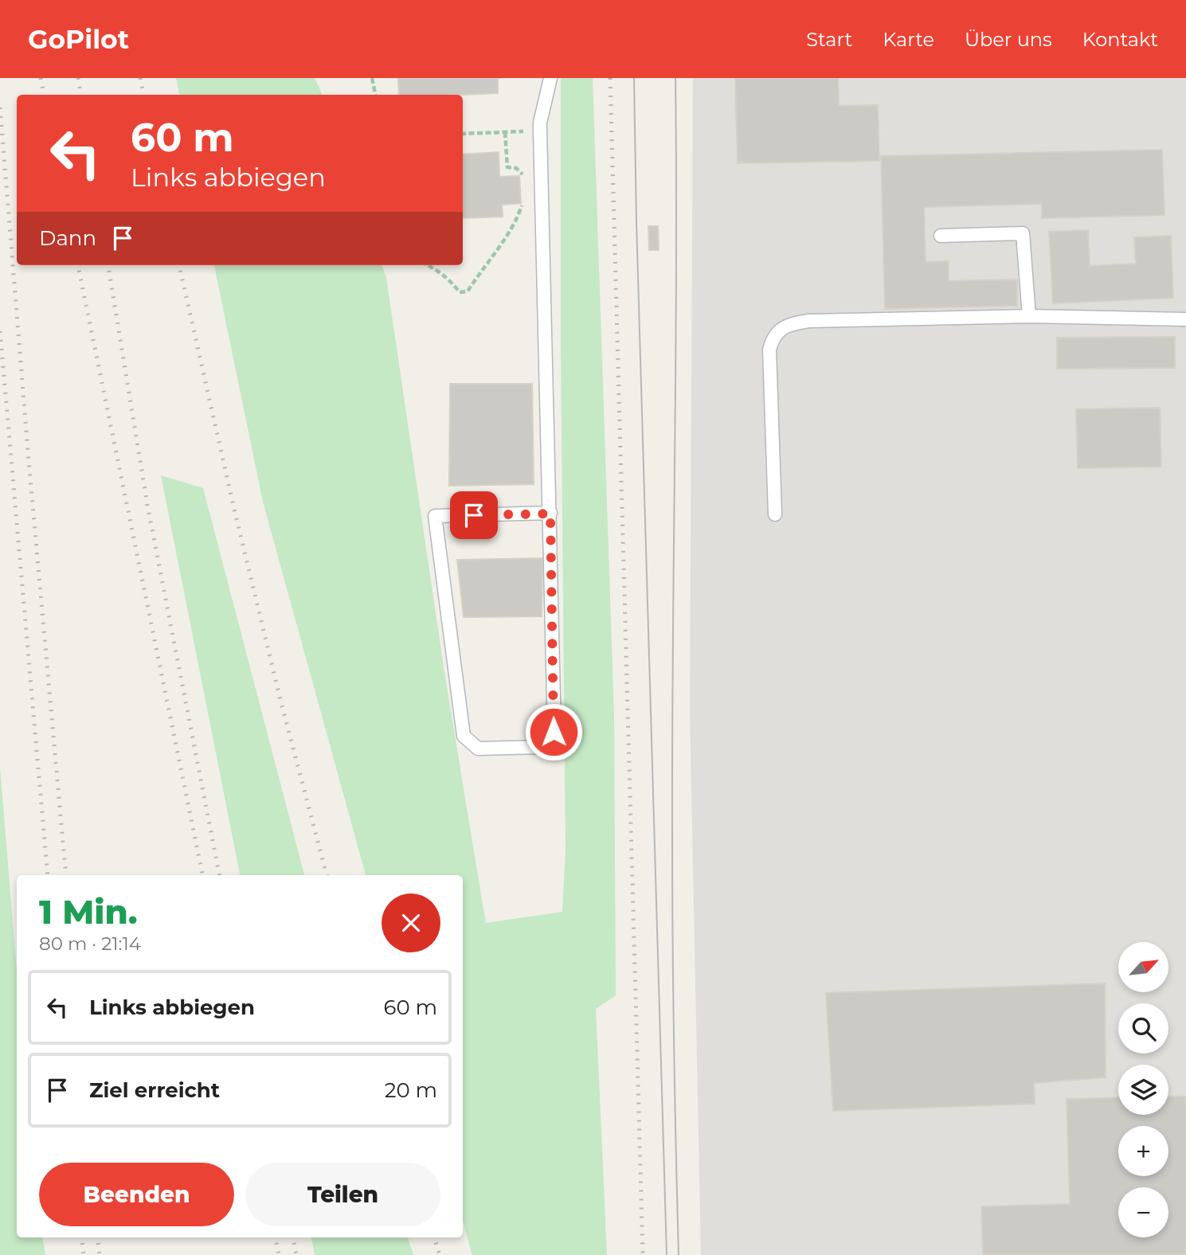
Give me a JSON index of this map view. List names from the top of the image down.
{
  "north": "top right",
  "page": {
    "header": "GoPilot",
    "nav": [
      "Start",
      "Karte",
      "Über uns",
      "Kontakt"
    ],
    "turn": ["60 m", "Links abbiegen"],
    "then": "Dann",
    "heading": ["1 Min.", "80 m · 21:14"],
    "map_buttons": ["+", "−"],
    "list": [
      {
        "name": "Links abbiegen",
        "value": "60 m"
      },
      {
        "name": "Ziel erreicht",
        "value": "20 m"
      }
    ],
    "buttons": ["Beenden", "Teilen"]
  }
}
